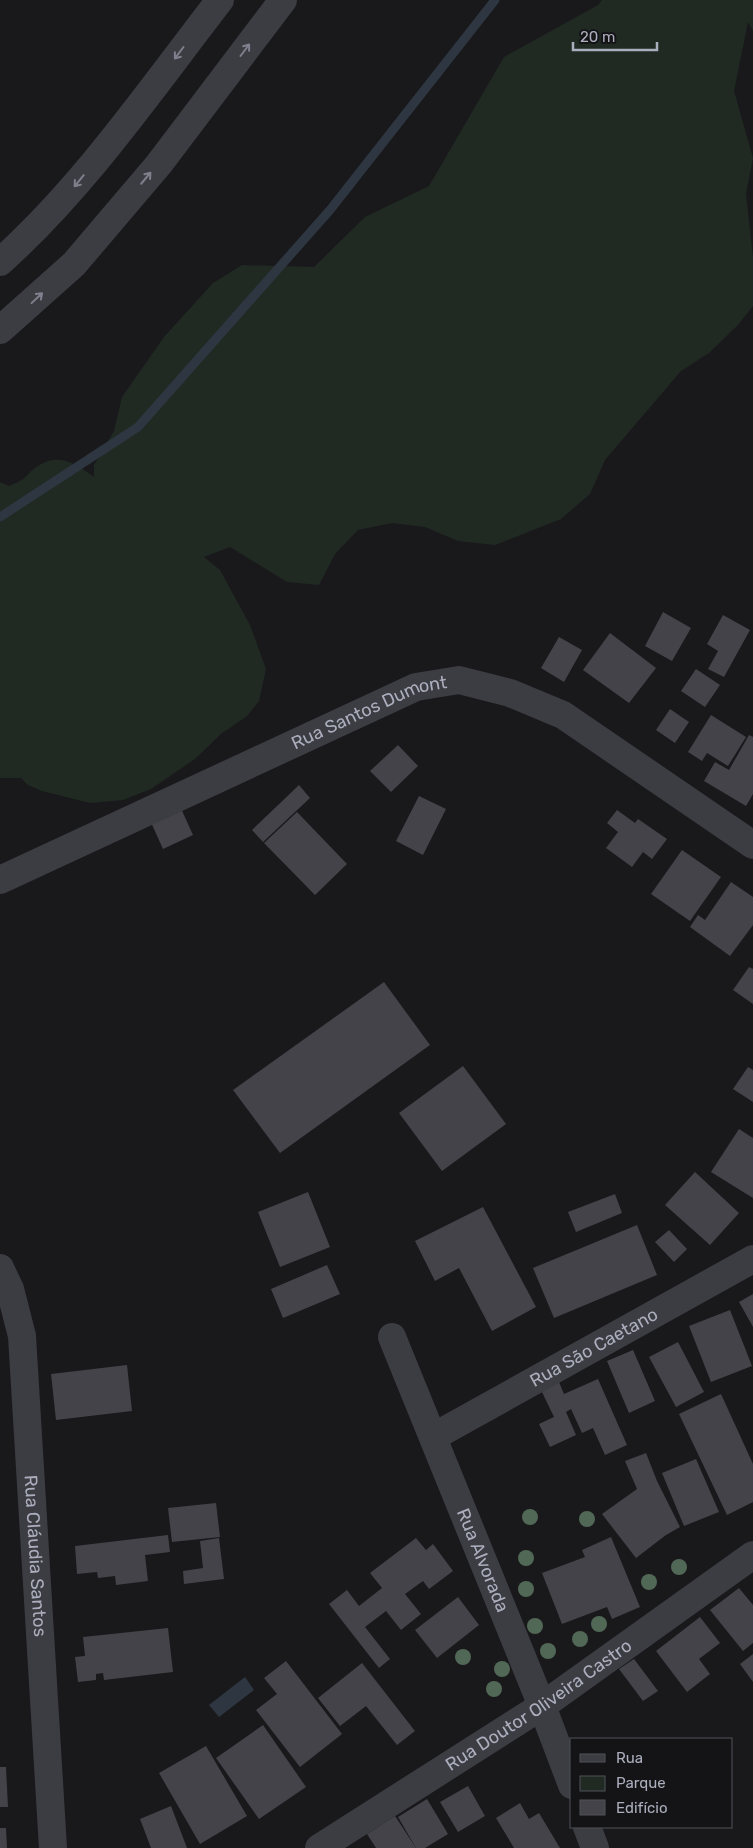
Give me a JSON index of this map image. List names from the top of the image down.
{
  "streets": {
    "street": [
      "Rua Santos Dumont",
      "Rua São Caetano",
      "Rua Cláudia Santos",
      "Rua Alvorada",
      "Rua Doutor Oliveira Castro"
    ]
  },
  "crossings": [
    ["Rua São Caetano", "Rua Alvorada"],
    ["Rua Alvorada", "Rua Doutor Oliveira Castro"]
  ],
  "legend": ["Rua", "Parque", "Edifício"],
  "scale_bar": "20 m"
}
